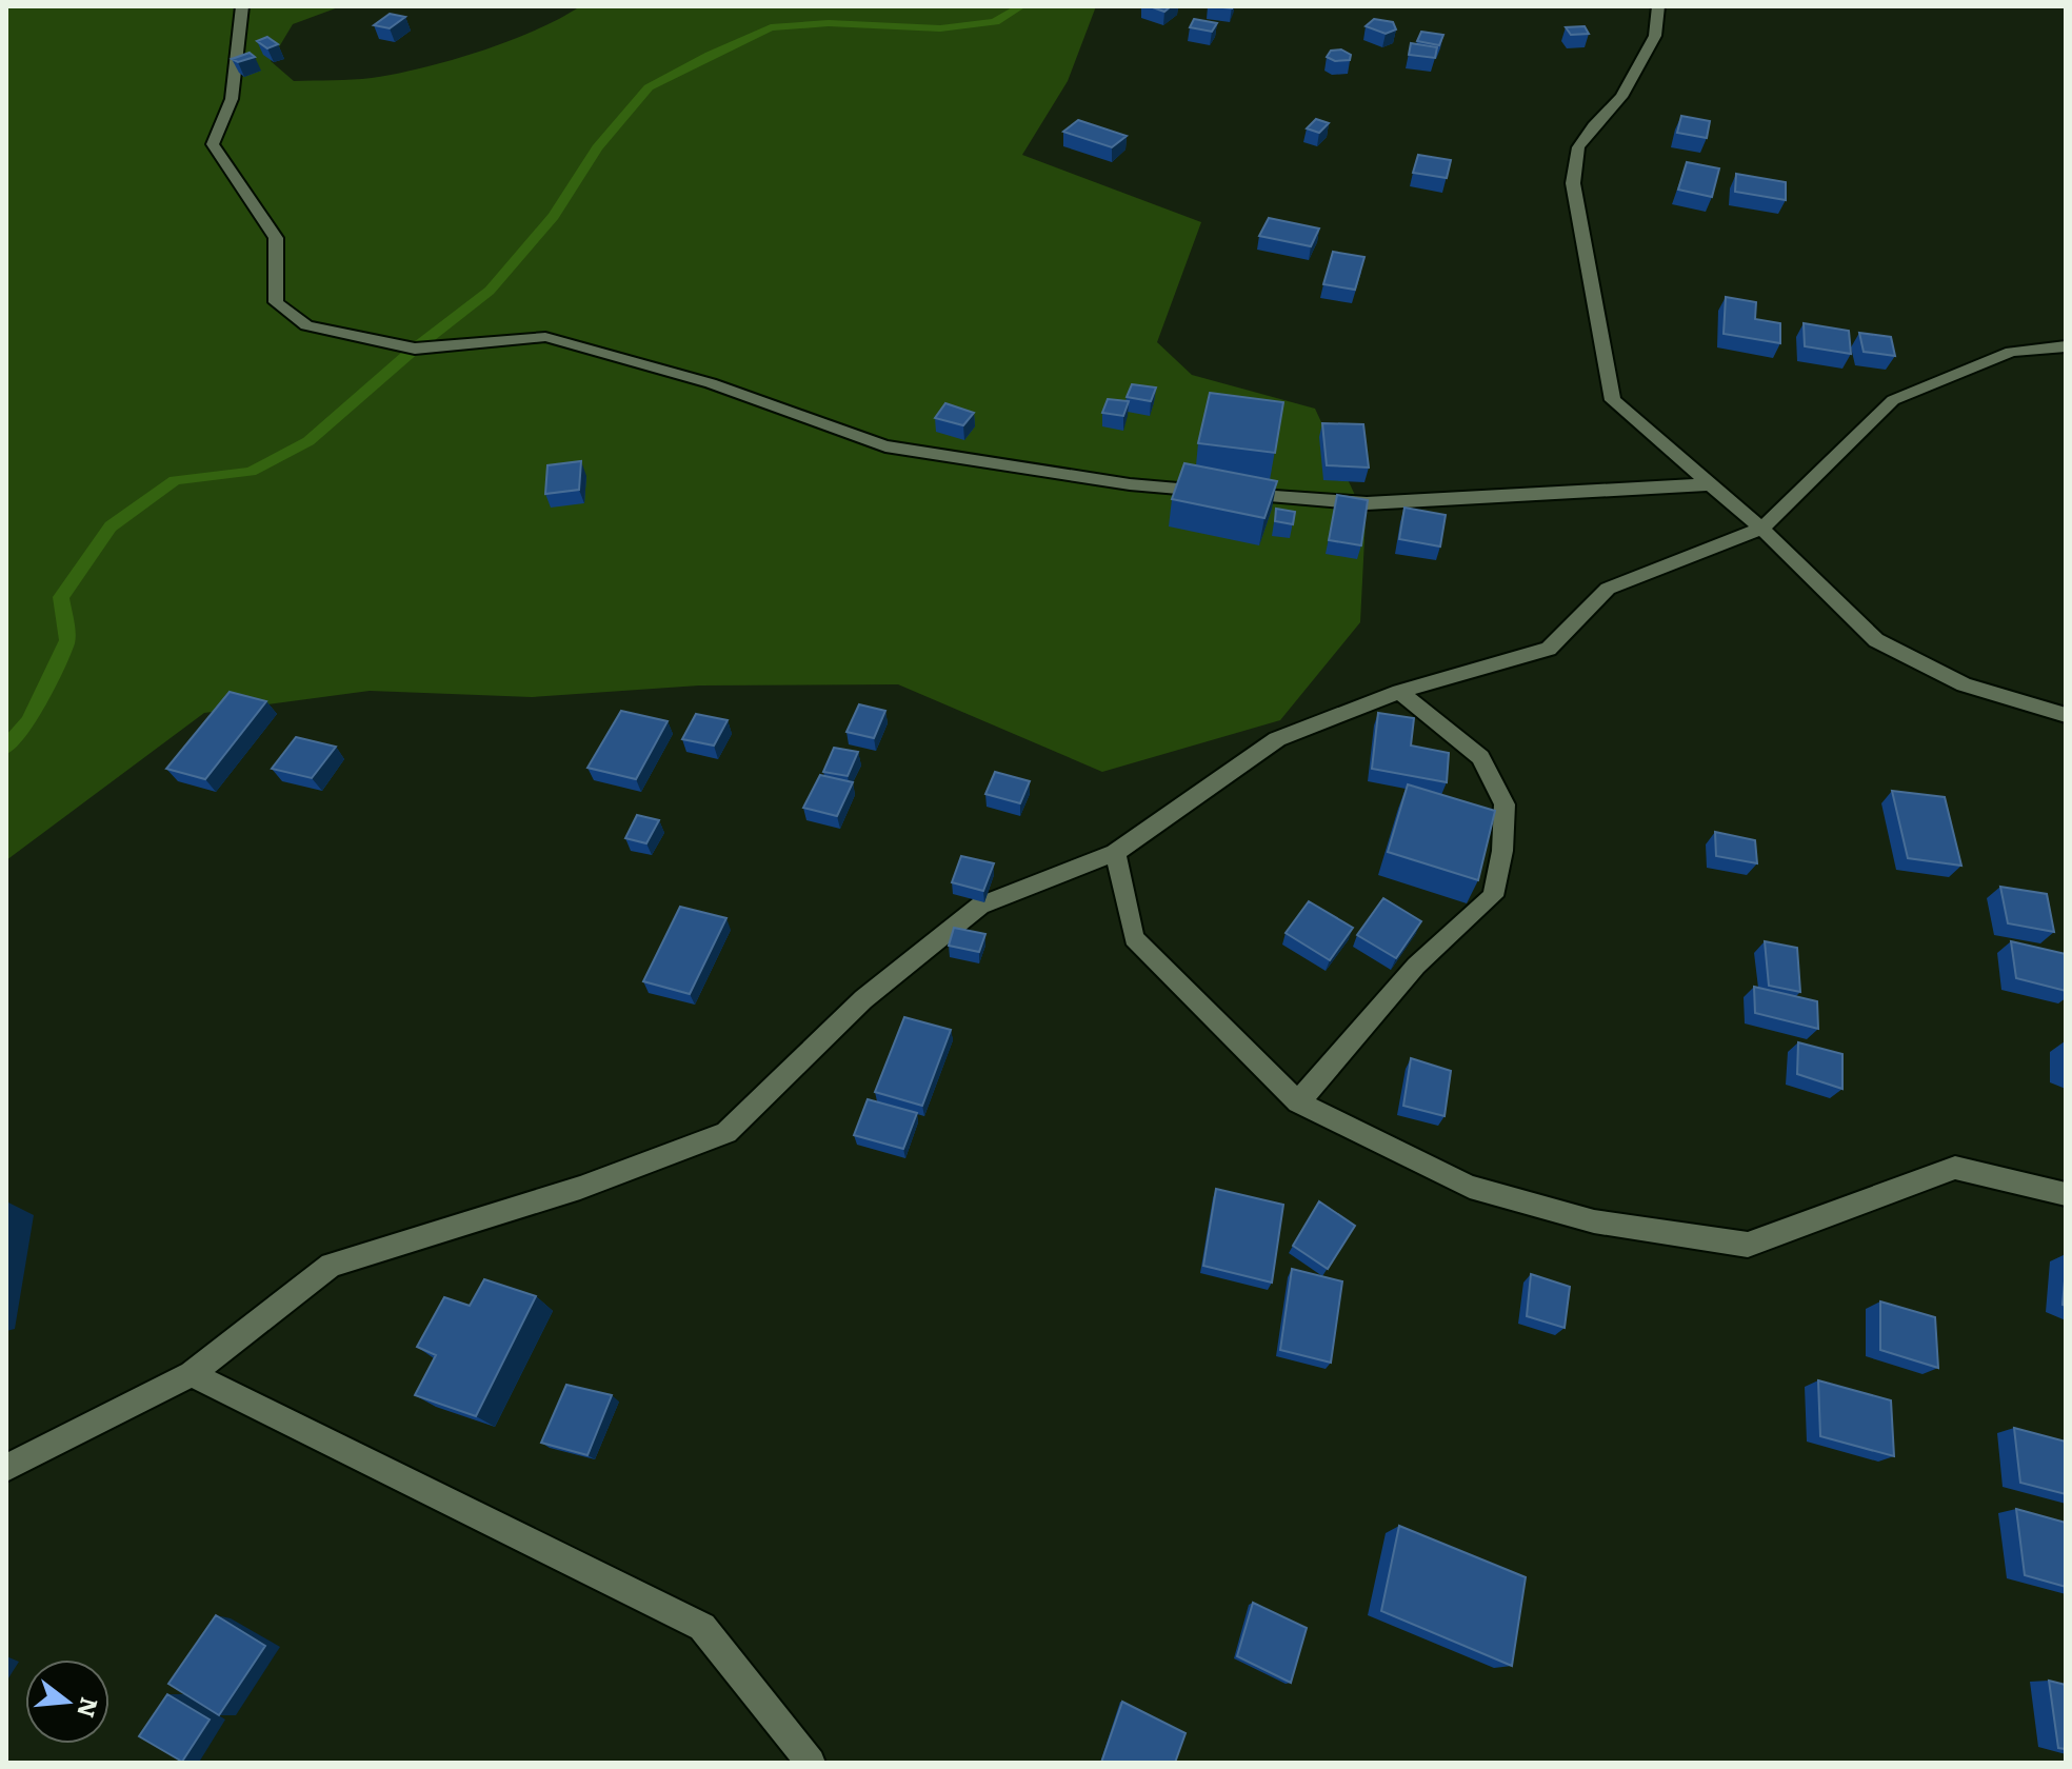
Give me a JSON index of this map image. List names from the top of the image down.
{
  "north": "right"
}
